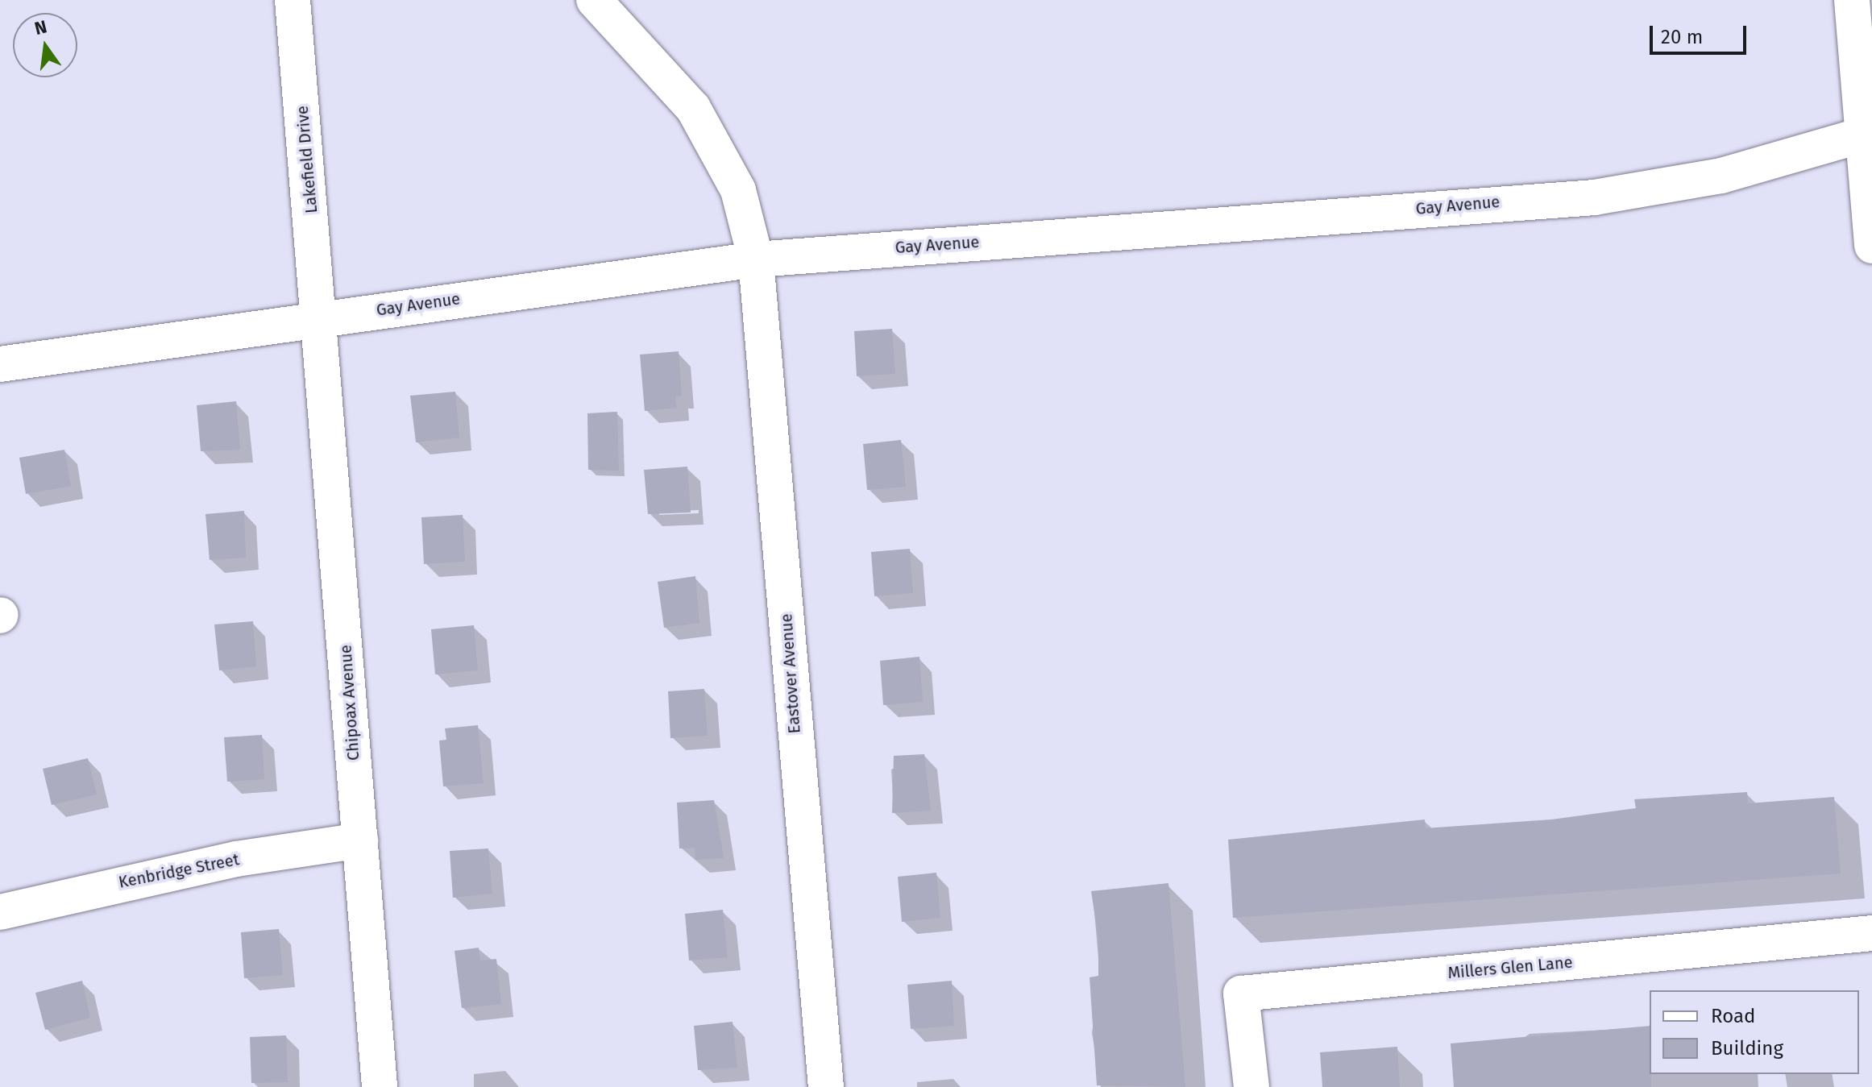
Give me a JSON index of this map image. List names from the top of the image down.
{
  "streets": {
    "street": [
      "Lakefield Drive",
      "Gay Avenue",
      "Eastover Avenue",
      "Chipoax Avenue",
      "Kenbridge Street",
      "Millers Glen Lane"
    ]
  },
  "crossings": [
    ["Lakefield Drive", "Gay Avenue"],
    ["Lakefield Drive", "Chipoax Avenue"],
    ["Gay Avenue", "Eastover Avenue"],
    ["Gay Avenue", "Chipoax Avenue"],
    ["Chipoax Avenue", "Kenbridge Street"]
  ],
  "legend": ["Road", "Building"],
  "scale_bar": "20 m",
  "north": "top"
}
